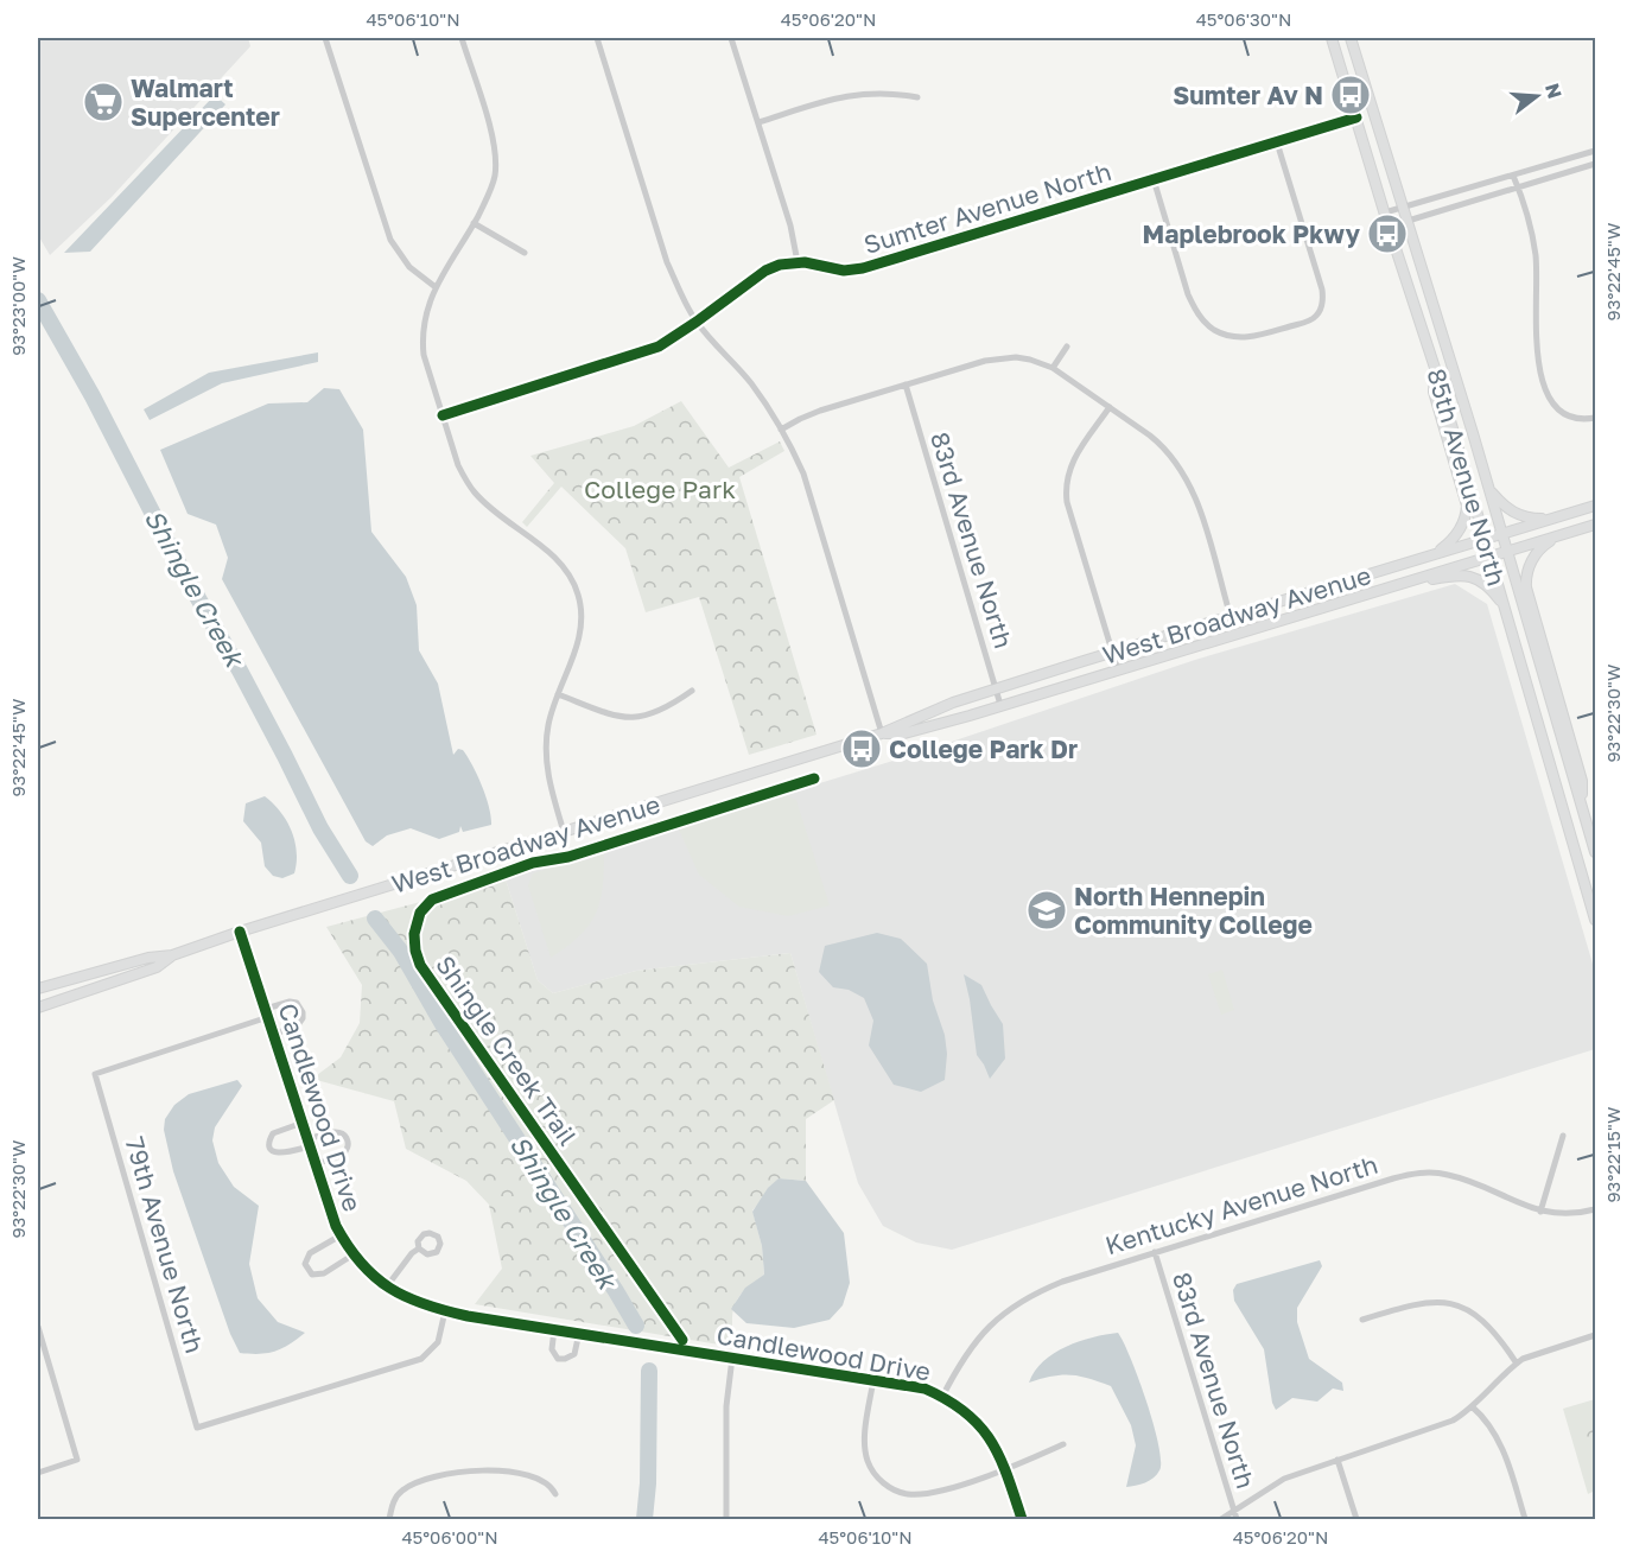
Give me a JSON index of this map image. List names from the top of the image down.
{
  "streets": {
    "main road": ["85th Avenue North", "West Broadway Avenue", "Candlewood Drive"],
    "street": [
      "Sumter Avenue North",
      "83rd Avenue North",
      "Kentucky Avenue North",
      "79th Avenue North"
    ],
    "cycle path": ["Shingle Creek Trail"]
  },
  "crossings": [
    ["Sumter Avenue North", "85th Avenue North"],
    ["85th Avenue North", "West Broadway Avenue"],
    ["83rd Avenue North", "West Broadway Avenue"],
    ["83rd Avenue North", "Kentucky Avenue North"],
    ["West Broadway Avenue", "Candlewood Drive"],
    ["Candlewood Drive", "Kentucky Avenue North"],
    ["Candlewood Drive", "79th Avenue North"]
  ],
  "water": ["Shingle Creek"],
  "parks": ["College Park"],
  "places": {
    "bus stop": ["Sumter Av N", "Maplebrook Pkwy", "College Park Dr"],
    "supermarket": ["Walmart Supercenter"],
    "school or university": ["North Hennepin Community College"]
  },
  "north": "right",
  "coordinates": [
    "45°06'10\"N",
    "45°06'20\"N",
    "45°06'30\"N",
    "93°22'45\"W",
    "93°23'00\"W",
    "93°22'30\"W",
    "93°22'15\"W",
    "45°06'00\"N"
  ]
}
